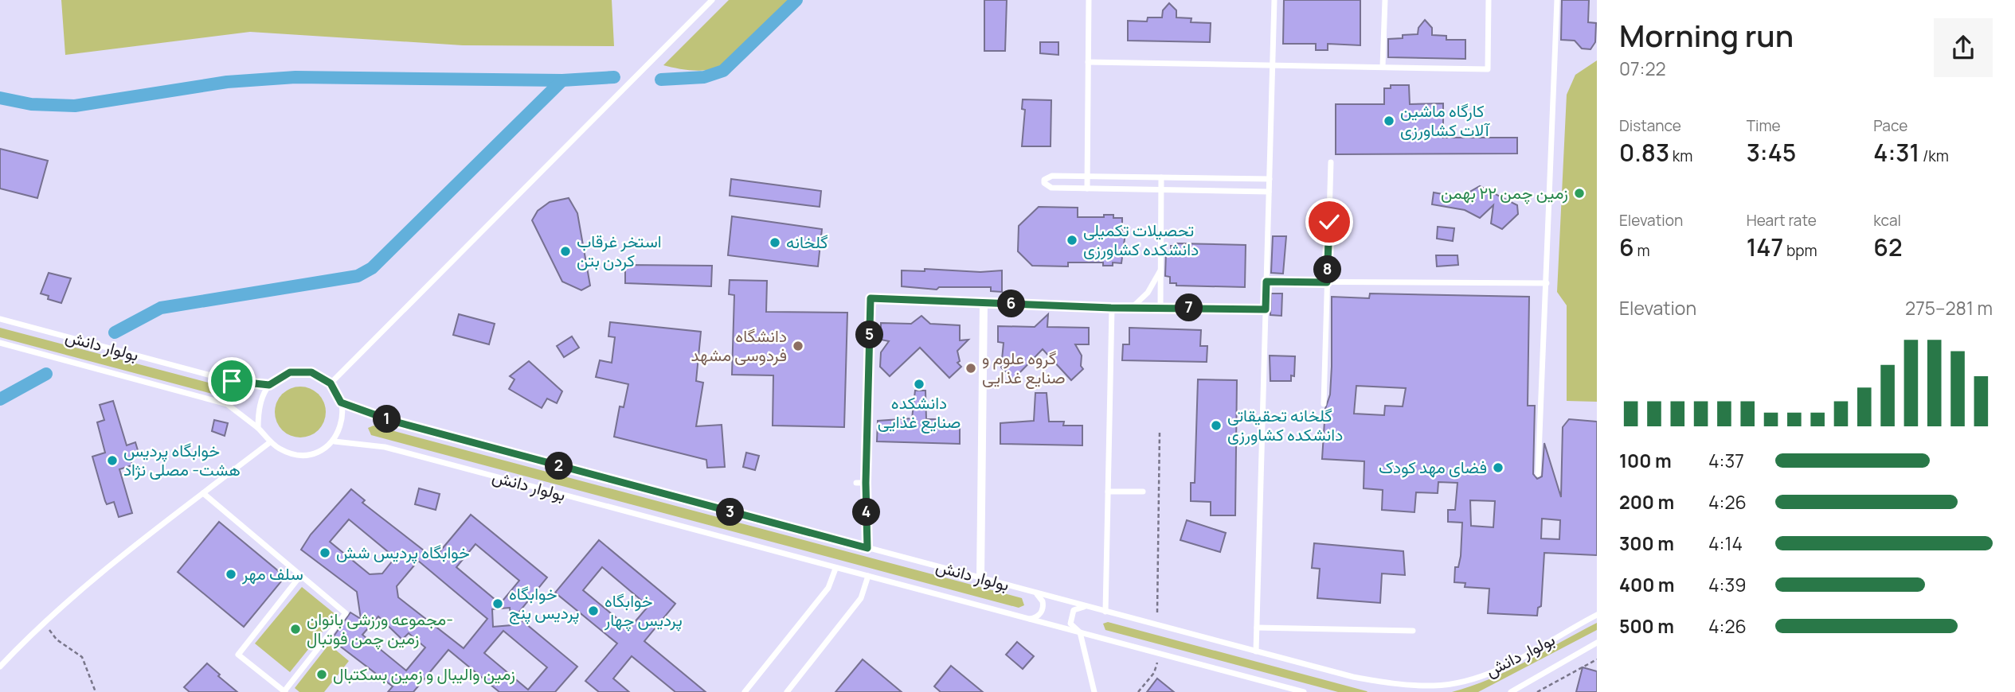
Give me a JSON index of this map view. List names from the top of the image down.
{
  "streets": {
    "lane": ["بولوار دانش"]
  },
  "places": [
    "کارگاه ماشین آلات کشاورزی",
    "زمین چمن ۲۲ بهمن",
    "تحصیلات تکمیلی دانشکده کشاورزی",
    "گلخانه",
    "استخر غرقاب کردن بتن",
    "دانشگاه فردوسی مشهد",
    "گروه علوم و صنایع غذایی",
    "دانشکده صنایع غذایی",
    "گلخانه تحقیقاتی دانشکده کشاورزی",
    "خوابگاه پردیس هشت- مصلی نژاد",
    "فضای مهد کودک",
    "خوابگاه پردیس شش",
    "سلف مهر",
    "خوابگاه پردیس پنج",
    "خوابگاه پردیس چهار",
    "مجموعه ورزشی بانوان- زمین چمن فوتبال",
    "زمین والیبال و زمین بسکتبال"
  ],
  "page": {
    "heading": ["Morning run", "07:22"],
    "stats": [
      ["Distance", "0.83 km"],
      ["Time", "3:45"],
      ["Pace", "4:31 /km"],
      ["Elevation", "6 m"],
      ["Heart rate", "147 bpm"],
      ["kcal", "62"]
    ],
    "pins": [
      "8",
      "6",
      "7",
      "5",
      "1",
      "2",
      "3",
      "4"
    ],
    "chart": ["Elevation", "275–281 m"],
    "list": [
      {
        "name": "100 m",
        "note": "4:37"
      },
      {
        "name": "200 m",
        "note": "4:26"
      },
      {
        "name": "300 m",
        "note": "4:14"
      },
      {
        "name": "400 m",
        "note": "4:39"
      },
      {
        "name": "500 m",
        "note": "4:26"
      }
    ]
  }
}
